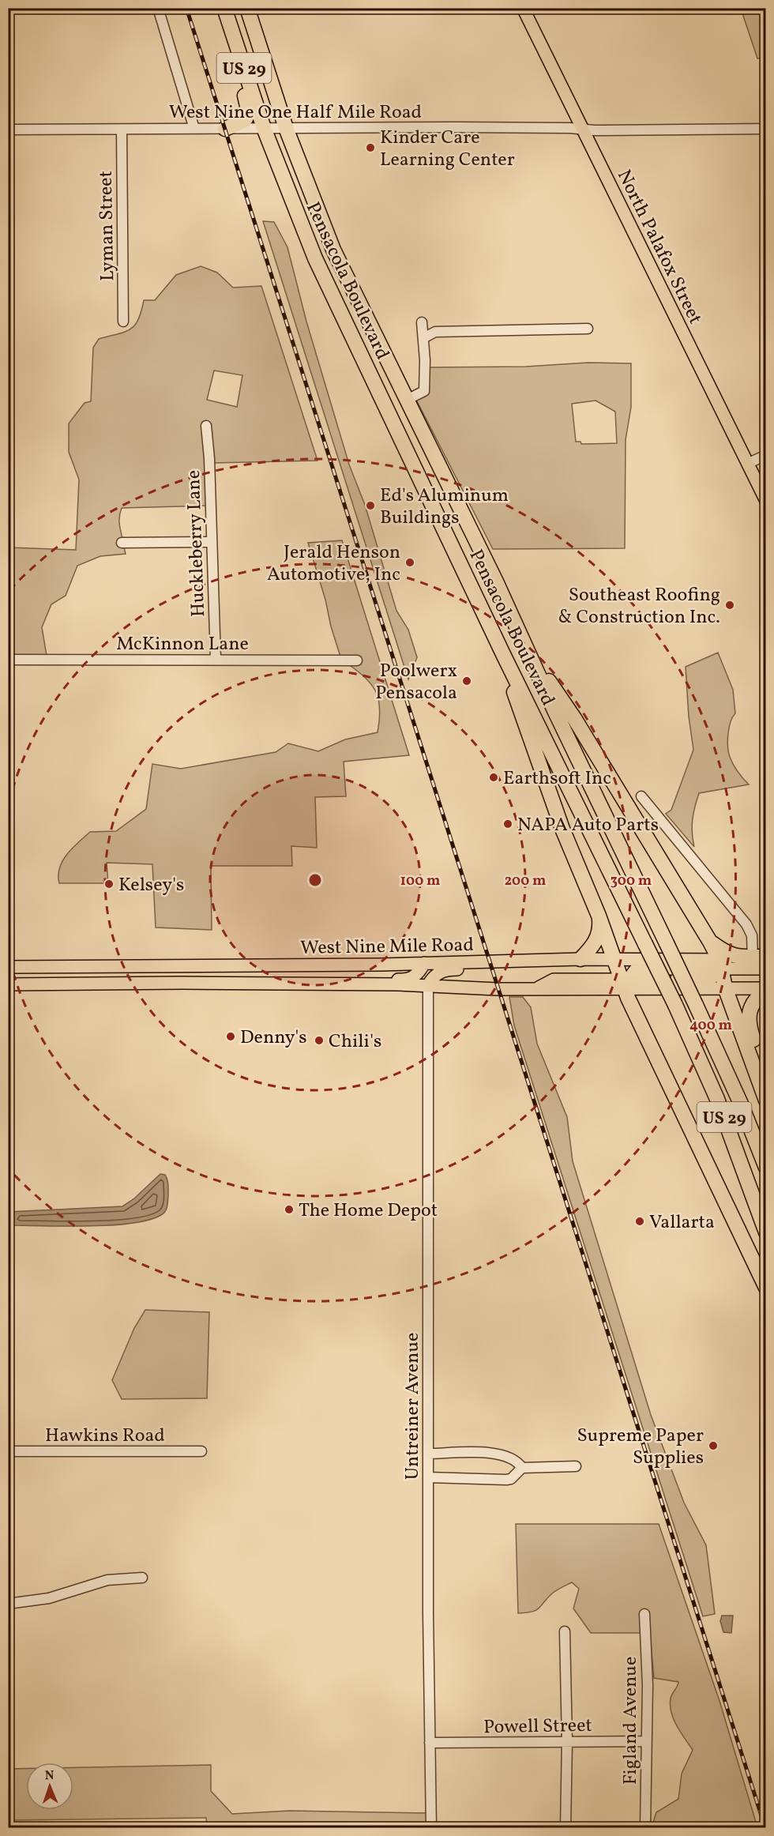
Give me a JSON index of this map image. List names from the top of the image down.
{
  "streets": {
    "highway": ["US 29", "Pensacola Boulevard"],
    "main road": ["North Palafox Street", "West Nine Mile Road"],
    "street": [
      "West Nine One Half Mile Road",
      "Lyman Street",
      "Huckleberry Lane",
      "McKinnon Lane",
      "Untreiner Avenue",
      "Hawkins Road",
      "Figland Avenue",
      "Powell Street"
    ]
  },
  "crossings": [
    ["West Nine One Half Mile Road", "Lyman Street"],
    ["West Nine One Half Mile Road", "North Palafox Street"],
    ["West Nine One Half Mile Road", "Pensacola Boulevard"],
    ["Huckleberry Lane", "McKinnon Lane"],
    ["West Nine Mile Road", "Untreiner Avenue"],
    ["Untreiner Avenue", "Powell Street"],
    ["Figland Avenue", "Powell Street"]
  ],
  "places": [
    "Kinder Care Learning Center",
    "Ed's Aluminum Buildings",
    "Jerald Henson Automotive, Inc",
    "Southeast Roofing & Construction Inc.",
    "Poolwerx Pensacola",
    "Earthsoft Inc",
    "NAPA Auto Parts",
    "Kelsey's",
    "Denny's",
    "Chili's",
    "The Home Depot",
    "Vallarta",
    "Supreme Paper Supplies"
  ],
  "north": "top",
  "rings": [
    "100 m",
    "200 m",
    "300 m",
    "400 m"
  ]
}
